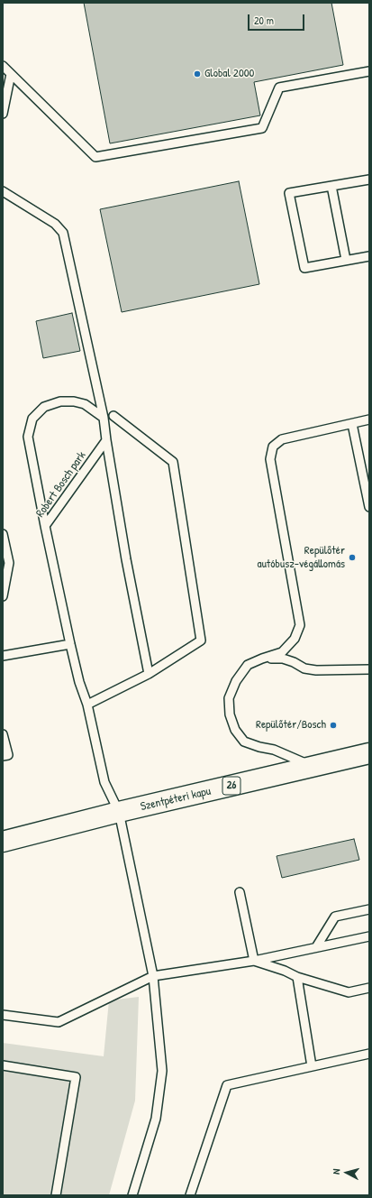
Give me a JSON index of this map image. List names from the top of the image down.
{
  "streets": {
    "main road": ["26", "Szentpéteri kapu"],
    "lane": ["Robert Bosch park"]
  },
  "crossings": [
    ["Robert Bosch park", "Szentpéteri kapu"]
  ],
  "places": ["Global 2000", "Repülőtér autóbusz-végállomás", "Repülőtér/Bosch"],
  "scale_bar": "20 m",
  "north": "left"
}
